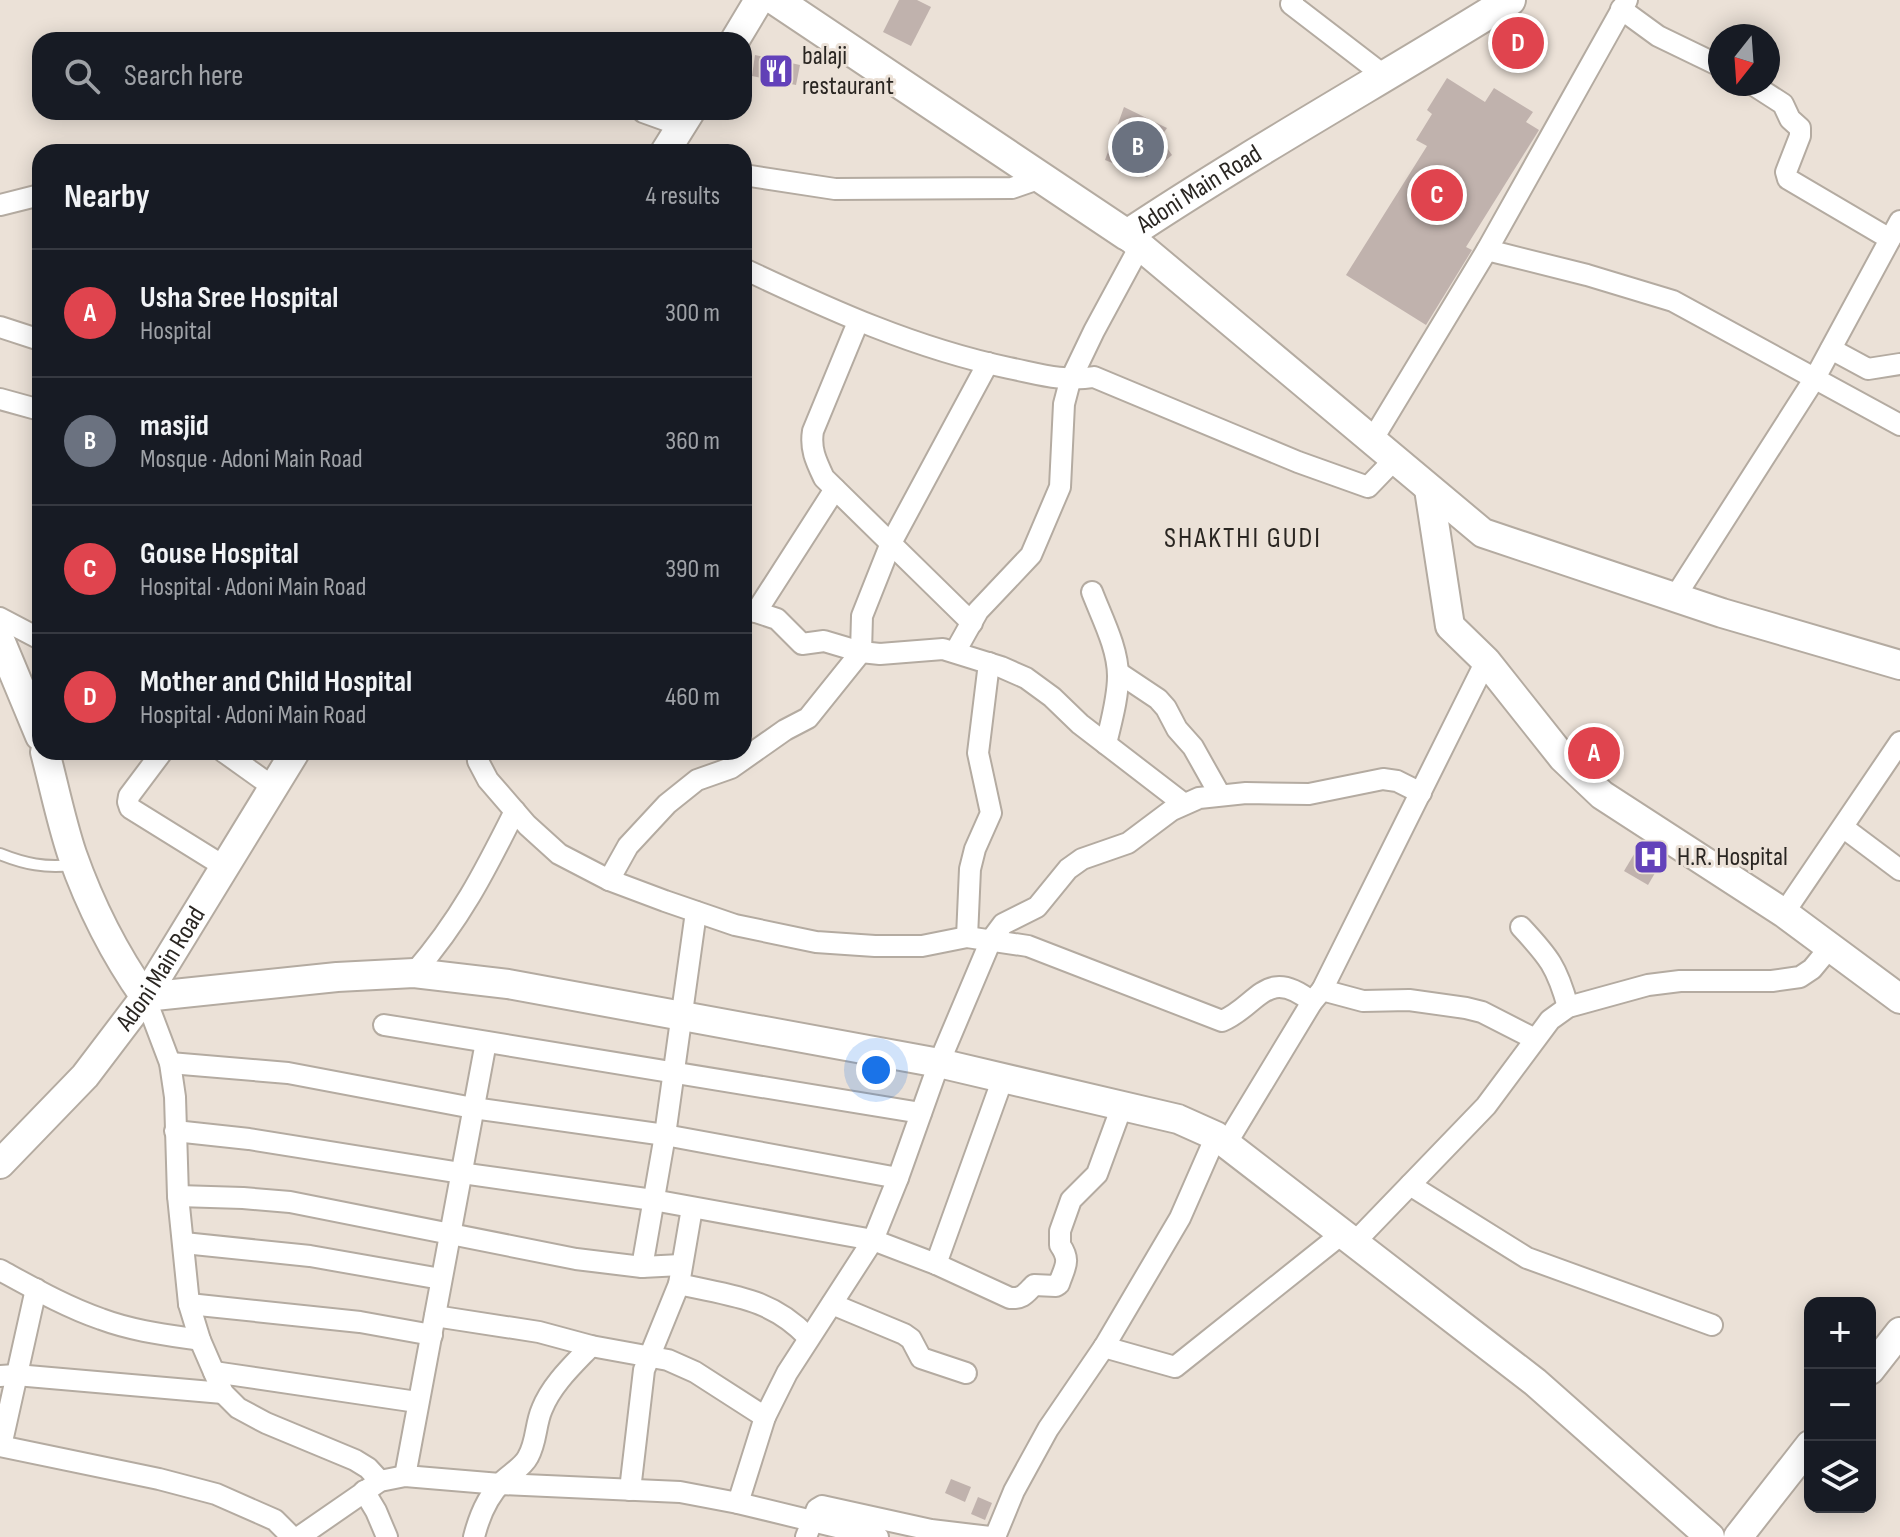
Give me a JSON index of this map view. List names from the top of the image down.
{
  "streets": {
    "main road": ["Adoni Main Road"]
  },
  "districts": ["SHAKTHI GUDI"],
  "places": {
    "restaurant": ["balaji restaurant"],
    "hospital": ["H.R. Hospital"]
  },
  "north": "bottom",
  "page": {
    "pins": [
      "D",
      "B",
      "C",
      "A"
    ],
    "search": "Search here",
    "heading": ["Nearby", "4 results"],
    "list": [
      {
        "mark": "A",
        "name": "Usha Sree Hospital",
        "note": "Hospital",
        "value": "300 m"
      },
      {
        "mark": "B",
        "name": "masjid",
        "note": "Mosque · Adoni Main Road",
        "value": "360 m"
      },
      {
        "mark": "C",
        "name": "Gouse Hospital",
        "note": "Hospital · Adoni Main Road",
        "value": "390 m"
      },
      {
        "mark": "D",
        "name": "Mother and Child Hospital",
        "note": "Hospital · Adoni Main Road",
        "value": "460 m"
      }
    ],
    "map_buttons": ["+", "−"]
  }
}
